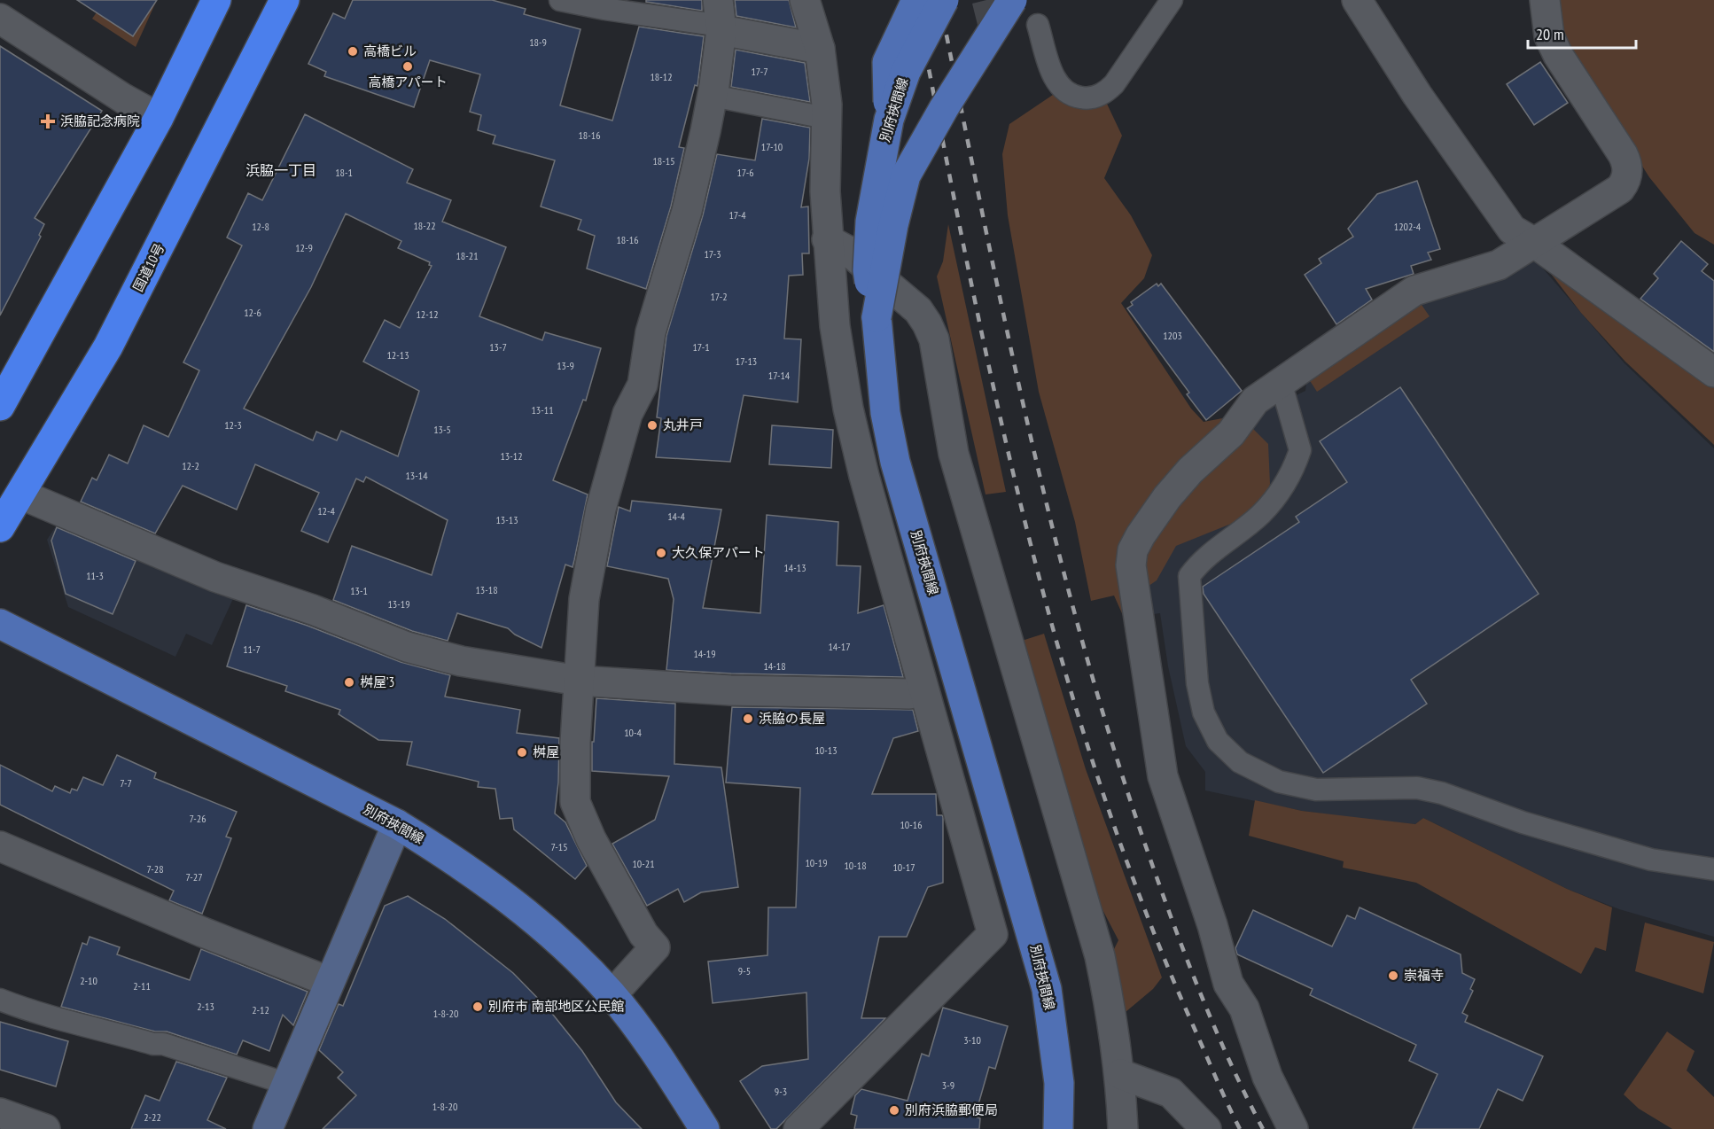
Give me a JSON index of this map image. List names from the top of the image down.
{
  "streets": {
    "highway": ["国道10号"],
    "main road": ["別府挾間線"]
  },
  "districts": ["浜脇一丁目"],
  "places": {
    "other": [
      "高橋ビル",
      "高橋アパート",
      "丸井戸",
      "大久保アパート",
      "桝屋’3",
      "浜脇の長屋",
      "桝屋",
      "崇福寺",
      "別府市 南部地区公民館",
      "別府浜脇郵便局"
    ],
    "health": ["浜脇記念病院"]
  },
  "house_numbers": [
    "18-9",
    "17-7",
    "18-12",
    "18-16",
    "17-10",
    "18-15",
    "18-1",
    "17-6",
    "17-4",
    "18-22",
    "12-8",
    "1202-4",
    "18-16",
    "12-9",
    "17-3",
    "18-21",
    "17-2",
    "12-6",
    "12-12",
    "1203",
    "13-7",
    "17-1",
    "12-13",
    "17-13",
    "13-9",
    "17-14",
    "13-11",
    "12-3",
    "13-5",
    "13-12",
    "12-2",
    "13-14",
    "12-4",
    "14-4",
    "13-13",
    "14-13",
    "11-3",
    "13-18",
    "13-1",
    "13-19",
    "14-17",
    "11-7",
    "14-19",
    "14-18",
    "10-4",
    "10-13",
    "7-7",
    "7-26",
    "10-16",
    "7-15",
    "10-19",
    "10-21",
    "10-18",
    "10-17",
    "7-28",
    "7-27",
    "9-5",
    "2-10",
    "2-11",
    "2-13",
    "2-12",
    "1-8-20",
    "3-10",
    "3-9",
    "9-3",
    "1-8-20",
    "2-22"
  ],
  "scale_bar": "20 m"
}
